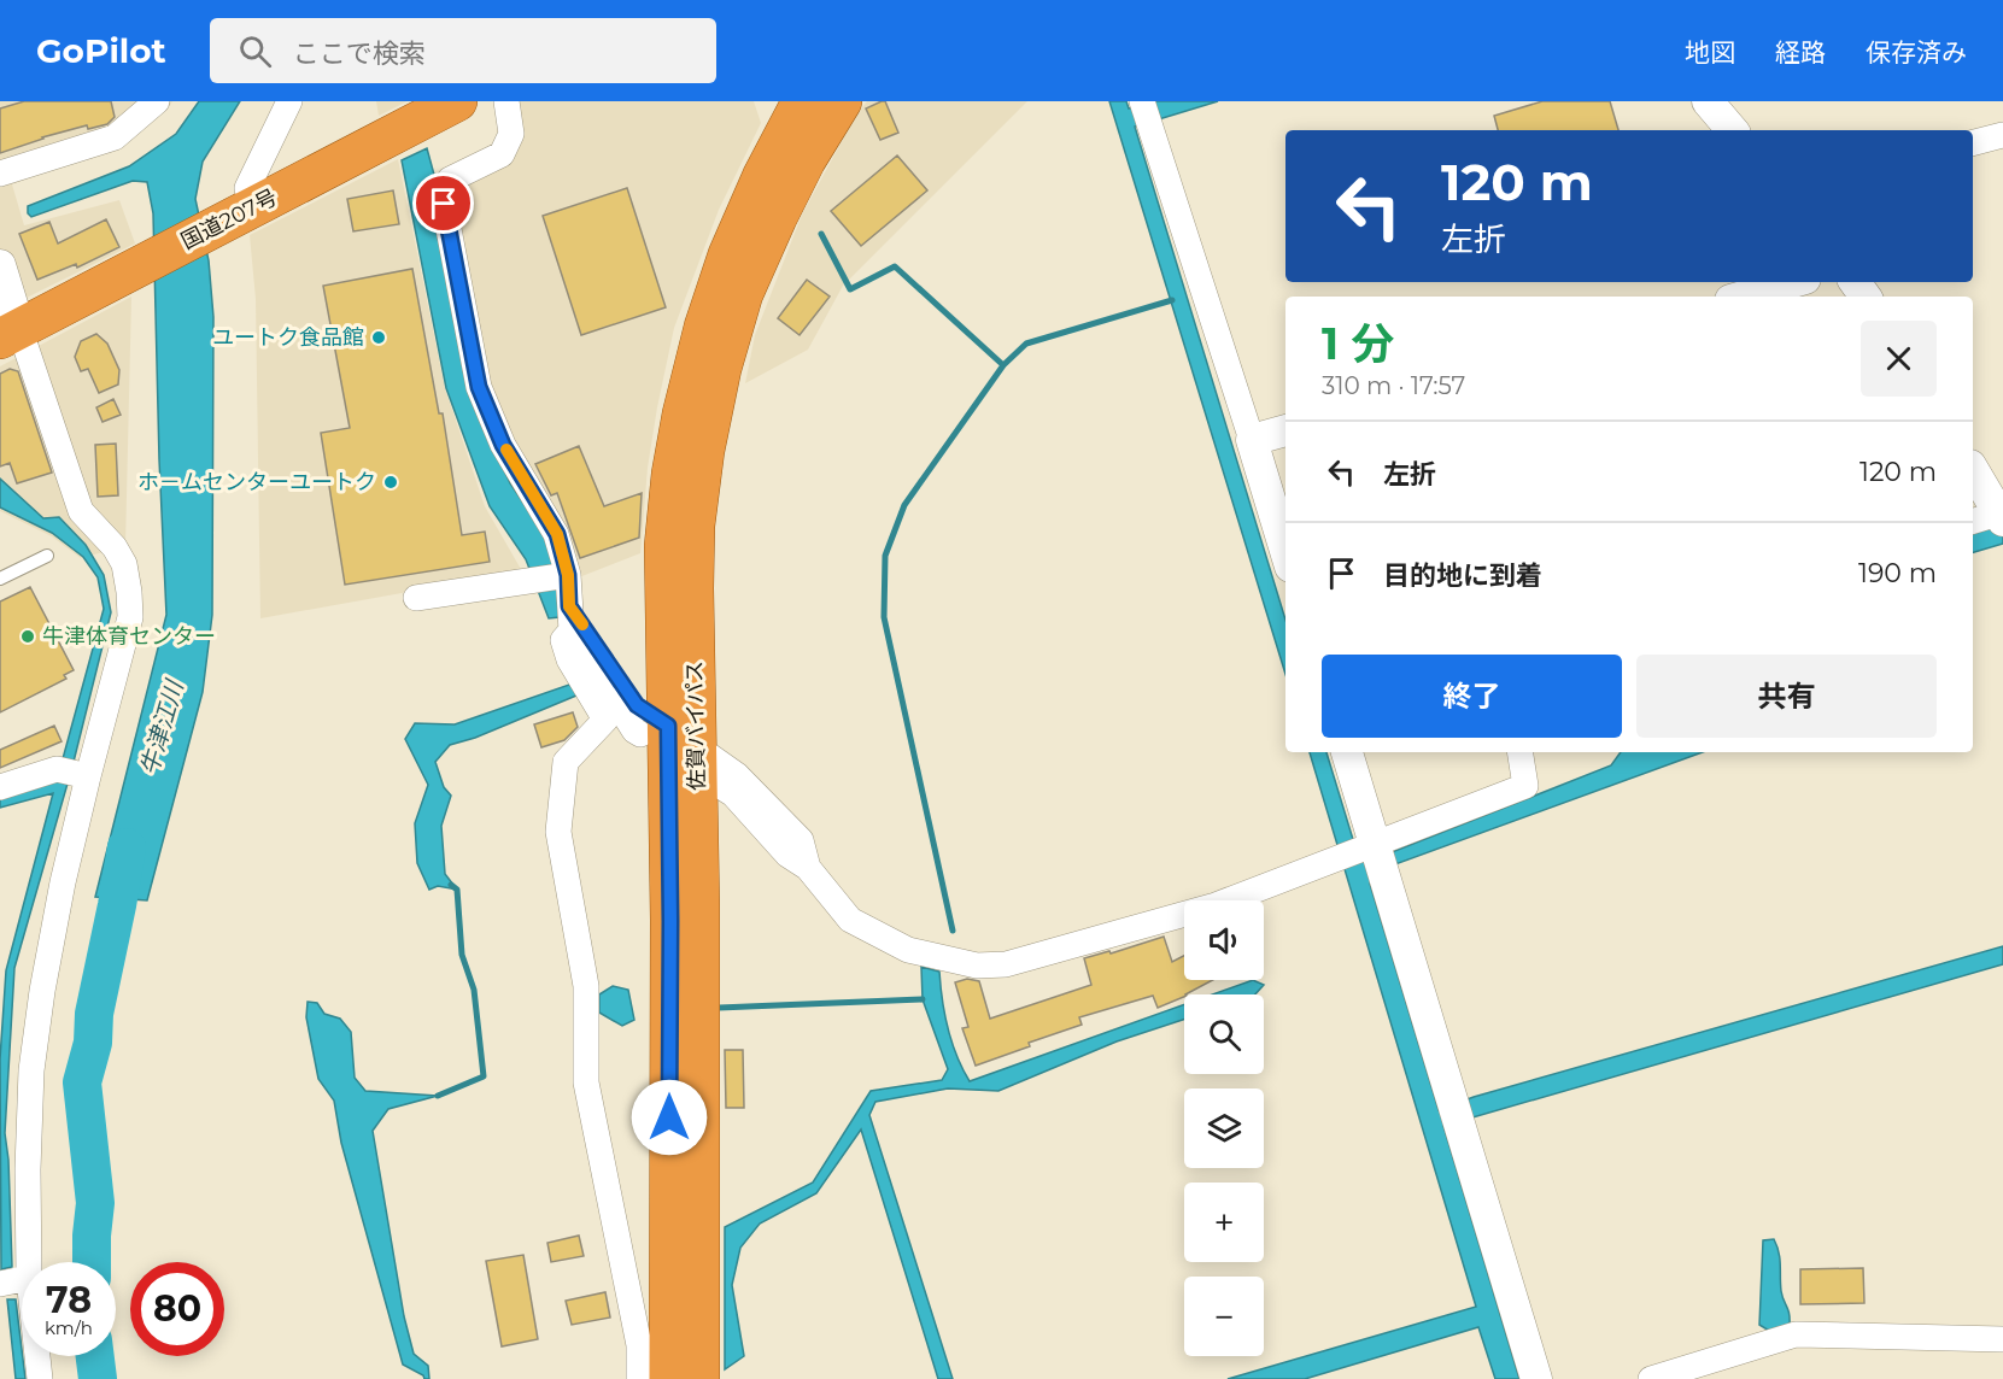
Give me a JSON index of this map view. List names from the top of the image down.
{
  "streets": {
    "highway": ["国道207号", "佐賀バイパス"]
  },
  "water": ["牛津江川"],
  "places": ["ユートク食品館", "ホ－ムセンターユートク", "牛津体育センター"],
  "page": {
    "header": "GoPilot",
    "search": "ここで検索",
    "nav": ["地図", "経路", "保存済み"],
    "turn": ["120 m", "左折"],
    "heading": ["1 分", "310 m · 17:57"],
    "list": [
      {
        "name": "左折",
        "value": "120 m"
      },
      {
        "name": "目的地に到着",
        "value": "190 m"
      }
    ],
    "buttons": ["終了", "共有"],
    "map_buttons": ["+", "−"],
    "speed": "78 km/h",
    "limit": "80"
  }
}
